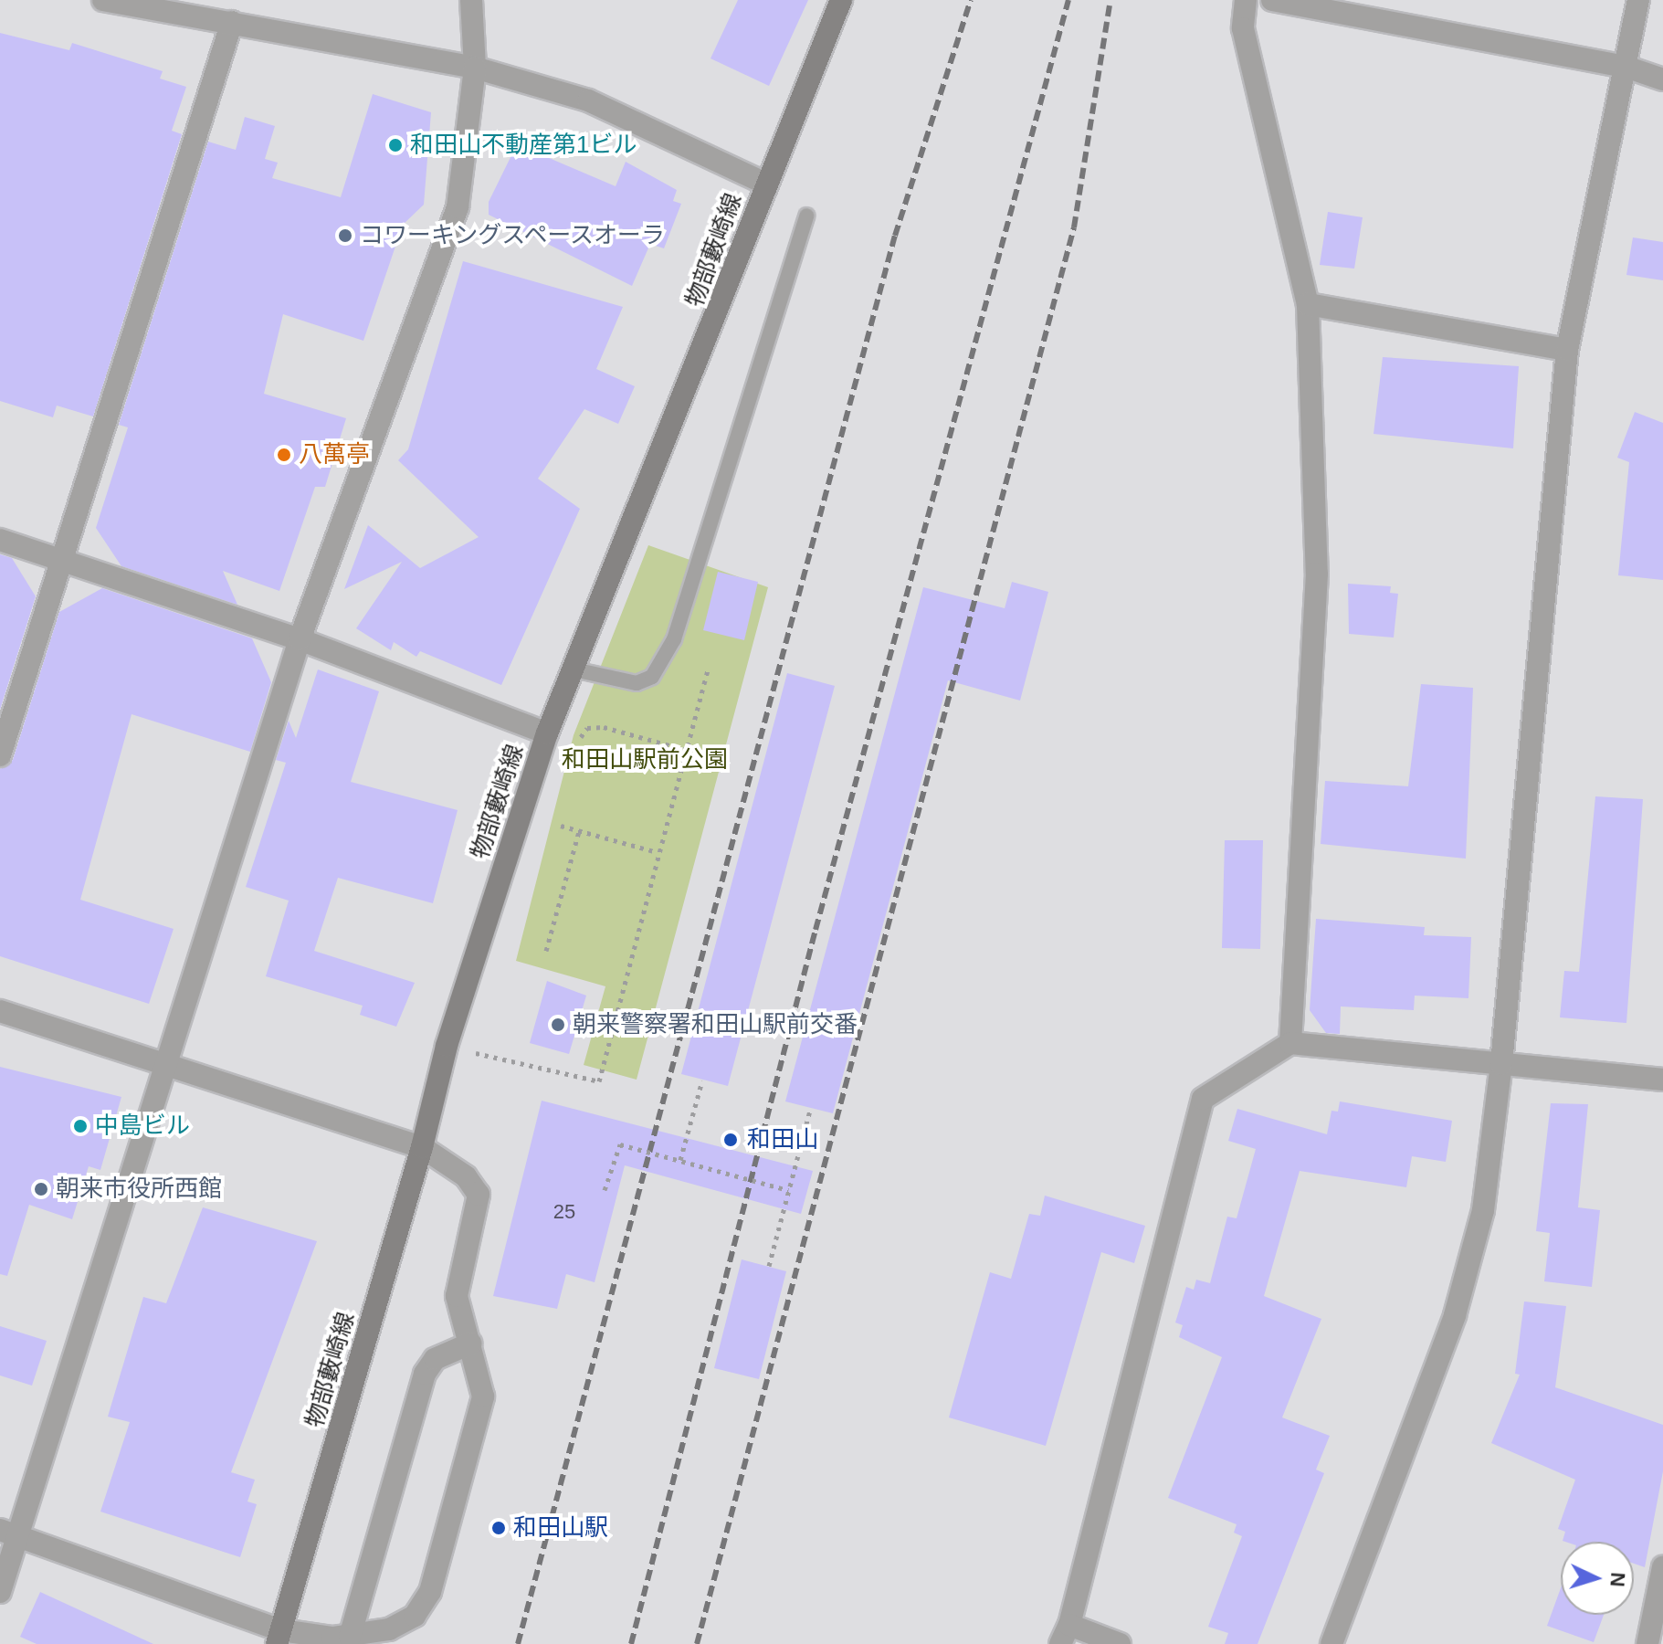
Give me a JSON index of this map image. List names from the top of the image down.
{
  "streets": {
    "main road": ["物部藪崎線"]
  },
  "parks": ["和田山駅前公園"],
  "places": [
    "和田山不動産第1ビル",
    "コワーキングスペースオーラ",
    "八萬亭",
    "朝来警察署和田山駅前交番",
    "中島ビル",
    "和田山",
    "朝来市役所西館",
    "和田山駅"
  ],
  "house_numbers": ["25"],
  "north": "right"
}
